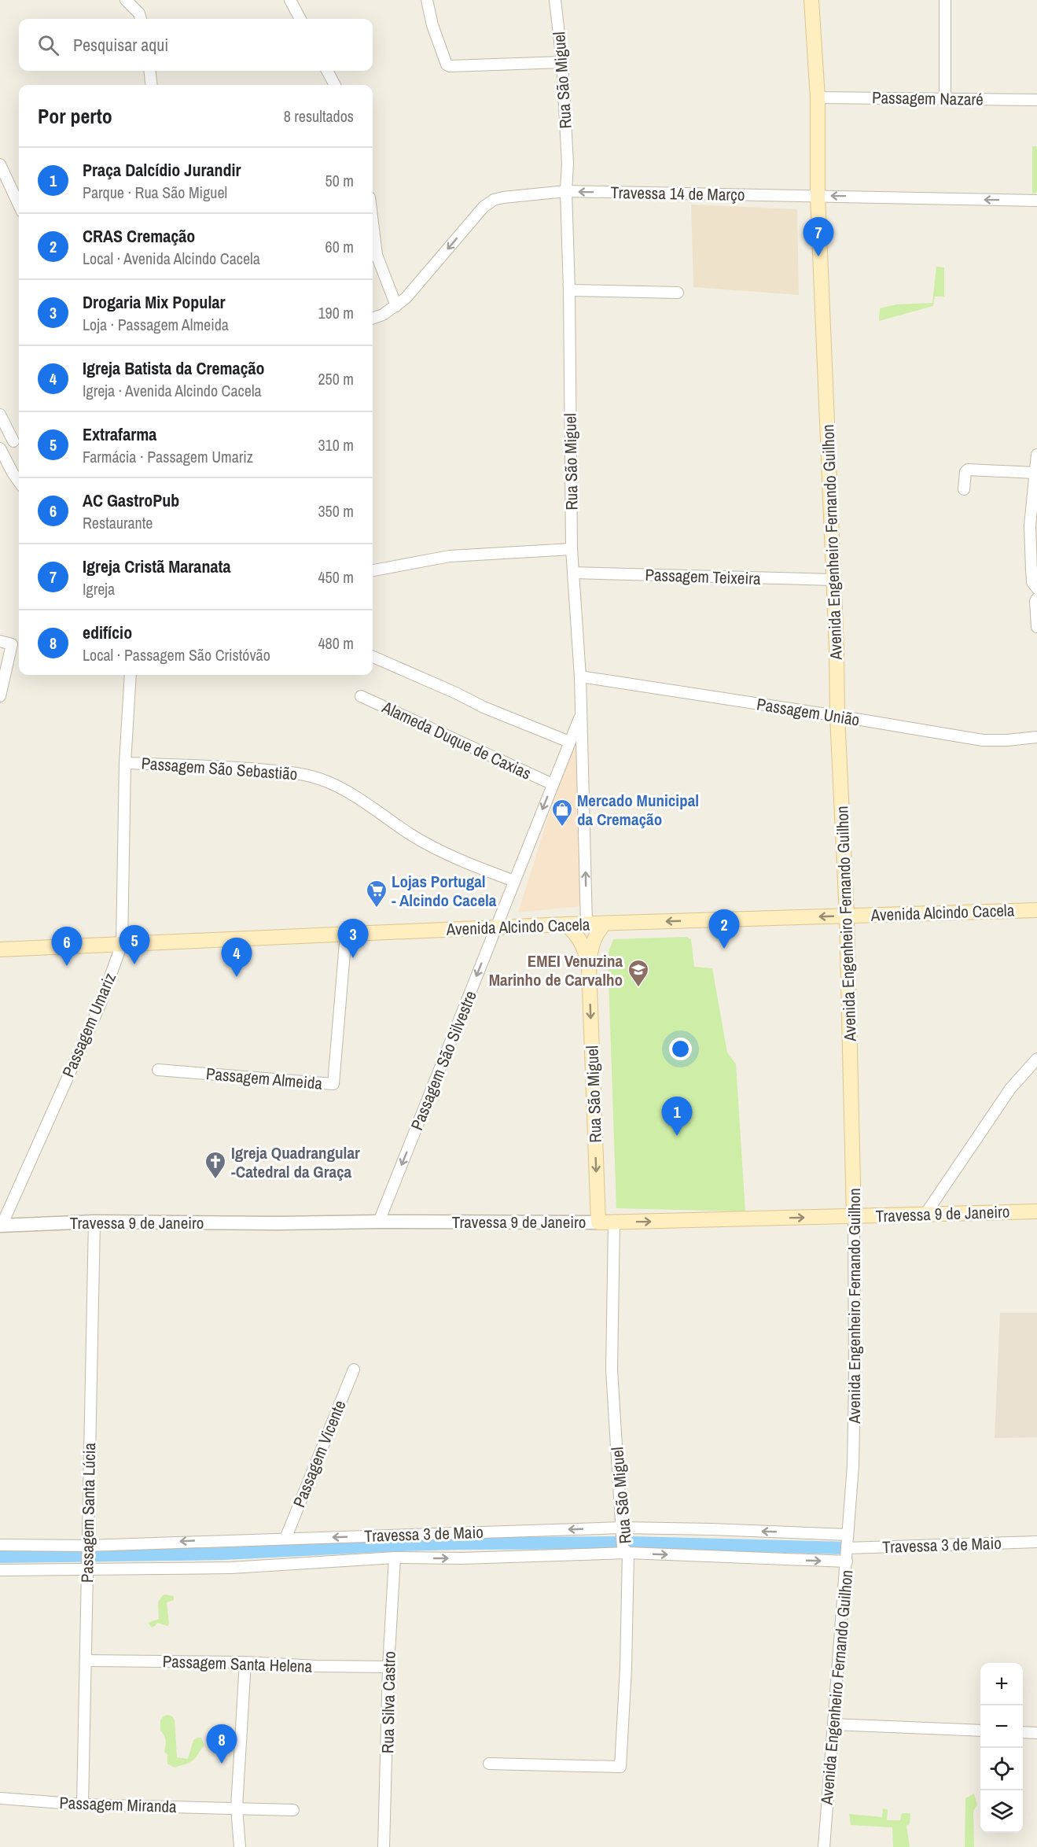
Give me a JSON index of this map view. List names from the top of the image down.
{
  "streets": {
    "main road": [
      "Rua São Miguel",
      "Avenida Engenheiro Fernando Guilhon",
      "Avenida Alcindo Cacela",
      "Travessa 9 de Janeiro"
    ],
    "street": [
      "Passagem Nazaré",
      "Travessa 14 de Março",
      "Passagem Teixeira",
      "Passagem União",
      "Alameda Duque de Caxias",
      "Passagem São Sebastião",
      "Passagem Umariz",
      "Passagem São Silvestre",
      "Passagem Almeida",
      "Passagem Vicente",
      "Passagem Santa Lúcia",
      "Travessa 3 de Maio",
      "Passagem Santa Helena",
      "Rua Silva Castro",
      "Passagem Miranda"
    ]
  },
  "crossings": [
    ["Rua São Miguel", "Travessa 14 de Março"],
    ["Rua São Miguel", "Passagem Teixeira"],
    ["Rua São Miguel", "Passagem União"],
    ["Rua São Miguel", "Avenida Alcindo Cacela"],
    ["Rua São Miguel", "Passagem São Silvestre"],
    ["Rua São Miguel", "Travessa 9 de Janeiro"],
    ["Rua São Miguel", "Travessa 3 de Maio"],
    ["Passagem Nazaré", "Avenida Engenheiro Fernando Guilhon"],
    ["Travessa 14 de Março", "Avenida Engenheiro Fernando Guilhon"],
    ["Avenida Engenheiro Fernando Guilhon", "Passagem Teixeira"],
    ["Avenida Engenheiro Fernando Guilhon", "Passagem União"],
    ["Avenida Engenheiro Fernando Guilhon", "Avenida Alcindo Cacela"],
    ["Avenida Engenheiro Fernando Guilhon", "Travessa 9 de Janeiro"],
    ["Avenida Engenheiro Fernando Guilhon", "Travessa 3 de Maio"],
    ["Alameda Duque de Caxias", "Passagem São Silvestre"],
    ["Passagem São Sebastião", "Passagem Umariz"],
    ["Passagem São Sebastião", "Passagem São Silvestre"],
    ["Avenida Alcindo Cacela", "Passagem Umariz"],
    ["Avenida Alcindo Cacela", "Passagem São Silvestre"],
    ["Avenida Alcindo Cacela", "Passagem Almeida"],
    ["Passagem Umariz", "Travessa 9 de Janeiro"],
    ["Passagem São Silvestre", "Travessa 9 de Janeiro"],
    ["Travessa 9 de Janeiro", "Passagem Santa Lúcia"],
    ["Passagem Vicente", "Travessa 3 de Maio"],
    ["Passagem Santa Lúcia", "Travessa 3 de Maio"],
    ["Passagem Santa Lúcia", "Passagem Santa Helena"],
    ["Passagem Santa Lúcia", "Passagem Miranda"],
    ["Travessa 3 de Maio", "Rua Silva Castro"],
    ["Passagem Santa Helena", "Rua Silva Castro"]
  ],
  "one_way": ["Travessa 14 de Março", "Passagem São Silvestre"],
  "places": {
    "shop": ["Mercado Municipal da Cremação"],
    "supermarket": ["Lojas Portugal - Alcindo Cacela"],
    "school or university": ["EMEI Venuzina Marinho de Carvalho"],
    "church": ["Igreja Quadrangular -Catedral da Graça"]
  },
  "page": {
    "search": "Pesquisar aqui",
    "heading": ["Por perto", "8 resultados"],
    "list": [
      {
        "mark": "1",
        "name": "Praça Dalcídio Jurandir",
        "note": "Parque · Rua São Miguel",
        "value": "50 m"
      },
      {
        "mark": "2",
        "name": "CRAS Cremação",
        "note": "Local · Avenida Alcindo Cacela",
        "value": "60 m"
      },
      {
        "mark": "3",
        "name": "Drogaria Mix Popular",
        "note": "Loja · Passagem Almeida",
        "value": "190 m"
      },
      {
        "mark": "4",
        "name": "Igreja Batista da Cremação",
        "note": "Igreja · Avenida Alcindo Cacela",
        "value": "250 m"
      },
      {
        "mark": "5",
        "name": "Extrafarma",
        "note": "Farmácia · Passagem Umariz",
        "value": "310 m"
      },
      {
        "mark": "6",
        "name": "AC GastroPub",
        "note": "Restaurante",
        "value": "350 m"
      },
      {
        "mark": "7",
        "name": "Igreja Cristã Maranata",
        "note": "Igreja",
        "value": "450 m"
      },
      {
        "mark": "8",
        "name": "edifício",
        "note": "Local · Passagem São Cristóvão",
        "value": "480 m"
      }
    ],
    "pins": [
      "7",
      "2",
      "3",
      "5",
      "6",
      "4",
      "1",
      "8"
    ],
    "map_buttons": ["+", "−"]
  }
}
